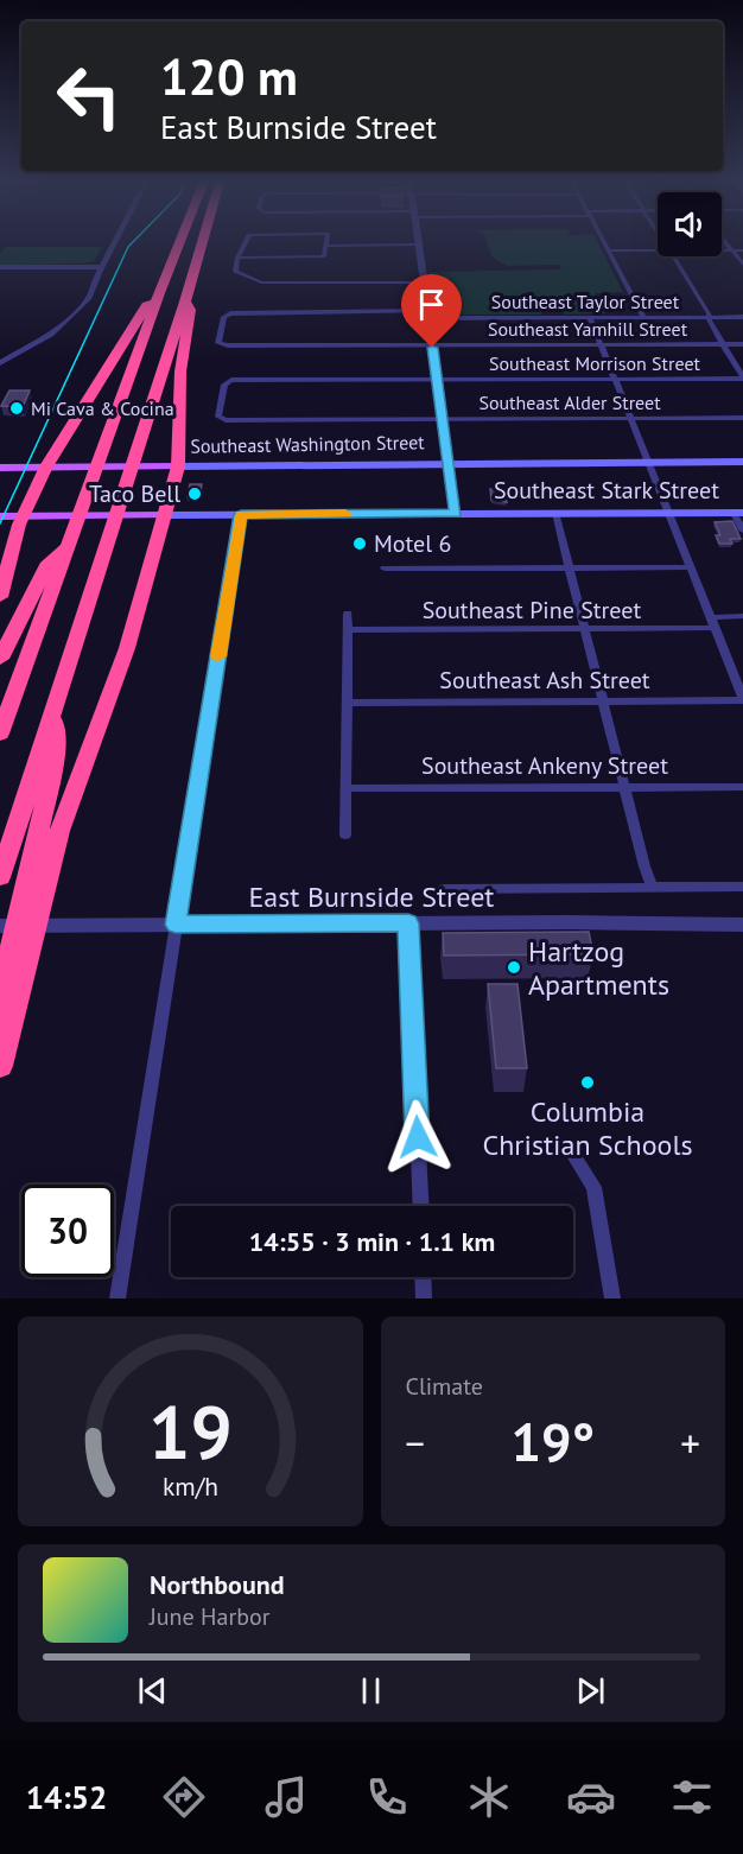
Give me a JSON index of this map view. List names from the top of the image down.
{
  "streets": {
    "main road": ["Southeast Washington Street", "Southeast Stark Street"],
    "street": [
      "Southeast Taylor Street",
      "Southeast Yamhill Street",
      "Southeast Morrison Street",
      "Southeast Alder Street",
      "Southeast Pine Street",
      "Southeast Ash Street",
      "Southeast Ankeny Street",
      "East Burnside Street"
    ]
  },
  "crossings": [
    ["Southeast Taylor Street", "Southeast Yamhill Street"],
    ["Southeast Morrison Street", "Southeast Washington Street"],
    ["Southeast Alder Street", "Southeast Washington Street"]
  ],
  "places": [
    "Mi Cava & Cocina",
    "Taco Bell",
    "Motel 6",
    "Hartzog Apartments",
    "Columbia Christian Schools"
  ],
  "page": {
    "turn": ["120 m", "East Burnside Street"],
    "limit": "30",
    "trip": "14:55 · 3 min · 1.1 km",
    "tile": "Climate",
    "heat": ["−", "19°", "+"],
    "song": ["Northbound", "June Harbor"],
    "tabs": "14:52",
    "gauge": ["19", "km/h"]
  }
}
